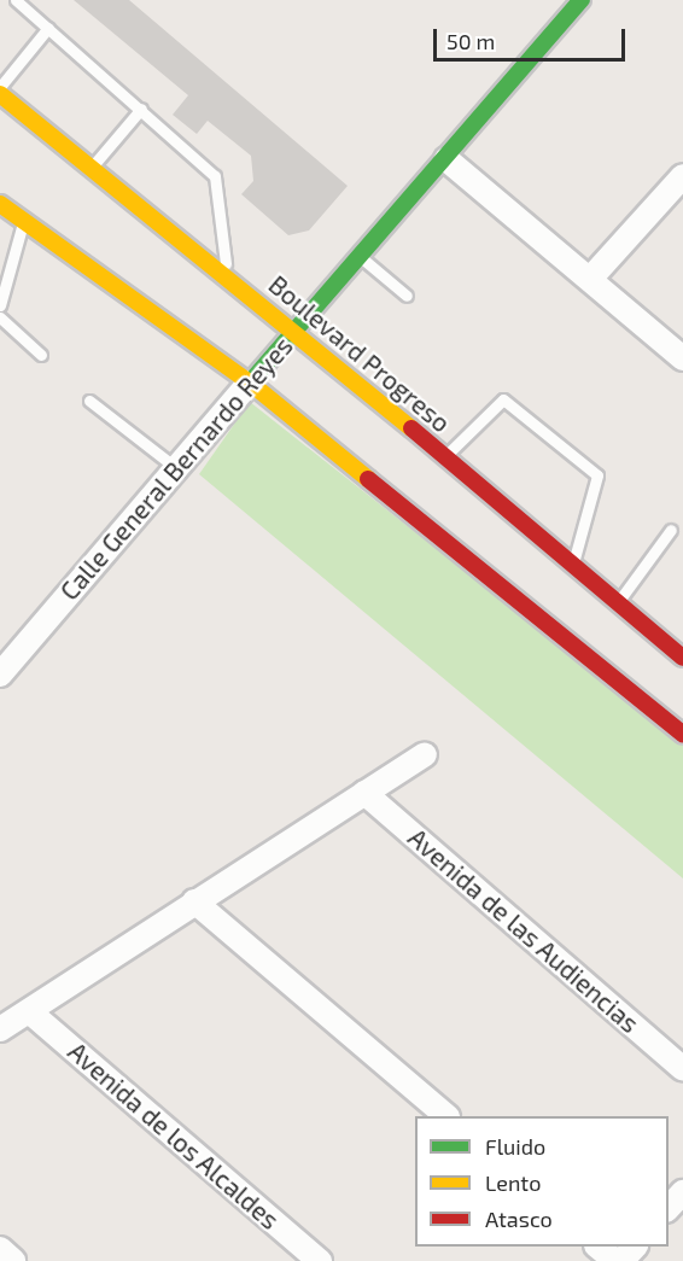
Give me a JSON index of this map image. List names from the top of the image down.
{
  "streets": {
    "main road": ["Boulevard Progreso", "Calle General Bernardo Reyes"],
    "street": ["Avenida de las Audiencias", "Avenida de los Alcaldes"]
  },
  "crossings": [
    ["Boulevard Progreso", "Calle General Bernardo Reyes"]
  ],
  "legend": ["Fluido", "Lento", "Atasco"],
  "scale_bar": "50 m"
}
